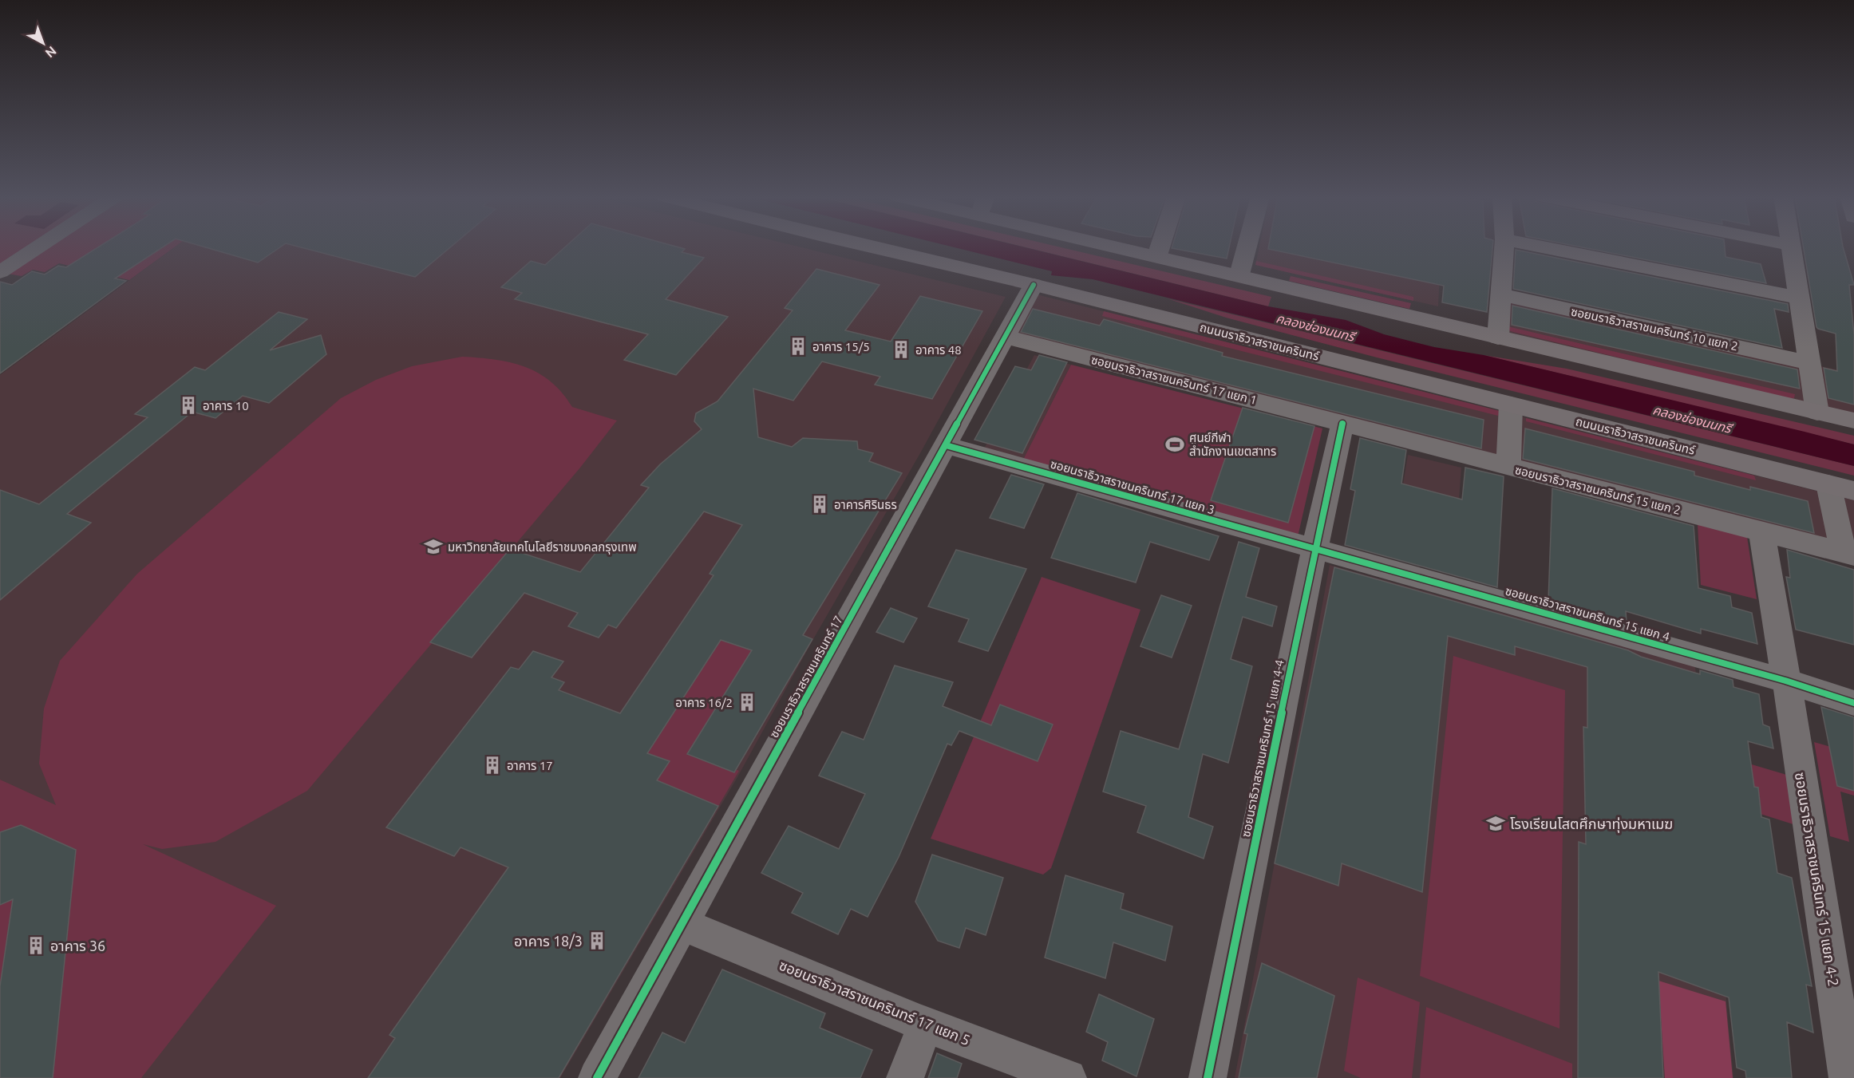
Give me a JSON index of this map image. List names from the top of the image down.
{
  "streets": {
    "main road": ["ถนนนราธิวาสราชนครินทร์"],
    "street": [
      "ซอยนราธิวาสราชนครินทร์ 10 แยก 2",
      "ซอยนราธิวาสราชนครินทร์ 17 แยก 1",
      "ซอยนราธิวาสราชนครินทร์ 17 แยก 3",
      "ซอยนราธิวาสราชนครินทร์ 15 แยก 2",
      "ซอยนราธิวาสราชนครินทร์ 15 แยก 4",
      "ซอยนราธิวาสราชนครินทร์ 17",
      "ซอยนราธิวาสราชนครินทร์ 15 แยก 4-4",
      "ซอยนราธิวาสราชนครินทร์ 15 แยก 4-2",
      "ซอยนราธิวาสราชนครินทร์ 17 แยก 5"
    ]
  },
  "crossings": [
    ["ถนนนราธิวาสราชนครินทร์", "ซอยนราธิวาสราชนครินทร์ 17"],
    ["ซอยนราธิวาสราชนครินทร์ 17 แยก 1", "ซอยนราธิวาสราชนครินทร์ 15 แยก 2"],
    ["ซอยนราธิวาสราชนครินทร์ 17 แยก 1", "ซอยนราธิวาสราชนครินทร์ 17"],
    ["ซอยนราธิวาสราชนครินทร์ 17 แยก 1", "ซอยนราธิวาสราชนครินทร์ 15 แยก 4-4"],
    ["ซอยนราธิวาสราชนครินทร์ 17 แยก 3", "ซอยนราธิวาสราชนครินทร์ 15 แยก 4"],
    ["ซอยนราธิวาสราชนครินทร์ 17 แยก 3", "ซอยนราธิวาสราชนครินทร์ 17"],
    ["ซอยนราธิวาสราชนครินทร์ 17 แยก 3", "ซอยนราธิวาสราชนครินทร์ 15 แยก 4-4"],
    ["ซอยนราธิวาสราชนครินทร์ 15 แยก 2", "ซอยนราธิวาสราชนครินทร์ 15 แยก 4-4"],
    ["ซอยนราธิวาสราชนครินทร์ 15 แยก 4", "ซอยนราธิวาสราชนครินทร์ 15 แยก 4-4"],
    ["ซอยนราธิวาสราชนครินทร์ 15 แยก 4", "ซอยนราธิวาสราชนครินทร์ 15 แยก 4-2"],
    ["ซอยนราธิวาสราชนครินทร์ 17", "ซอยนราธิวาสราชนครินทร์ 17 แยก 5"]
  ],
  "water": ["คลองช่องนนทรี"],
  "places": {
    "building": [
      "อาคาร 15/5",
      "อาคาร 48",
      "อาคาร 10",
      "อาคารศิรินธร",
      "อาคาร 16/2",
      "อาคาร 17",
      "อาคาร 18/3",
      "อาคาร 36"
    ],
    "sports": ["ศูนย์กีฬา สำนักงานเขตสาทร"],
    "school or university": ["มหาวิทยาลัยเทคโนโลยีราชมงคลกรุงเทพ", "โรงเรียนโสตศึกษาทุ่งมหาเมฆ"]
  },
  "north": "bottom right"
}
